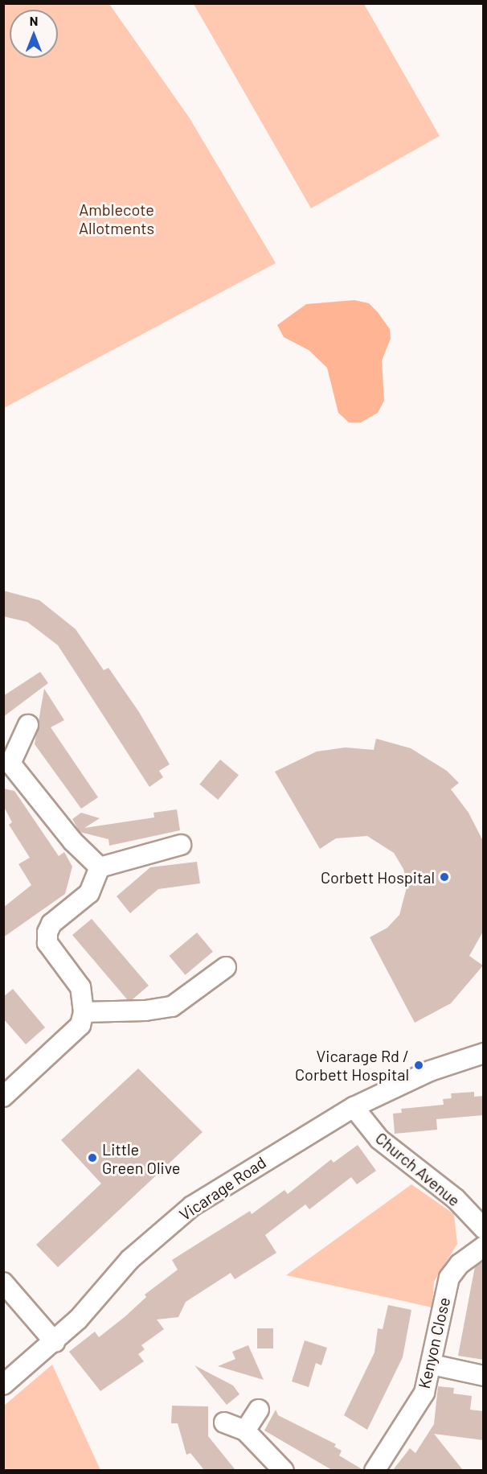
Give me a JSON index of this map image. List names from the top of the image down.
{
  "streets": {
    "street": ["Church Avenue", "Vicarage Road", "Kenyon Close"]
  },
  "crossings": [
    ["Church Avenue", "Vicarage Road"]
  ],
  "parks": ["Amblecote Allotments"],
  "places": ["Corbett Hospital", "Vicarage Rd / Corbett Hospital", "Little Green Olive"],
  "north": "top"
}
